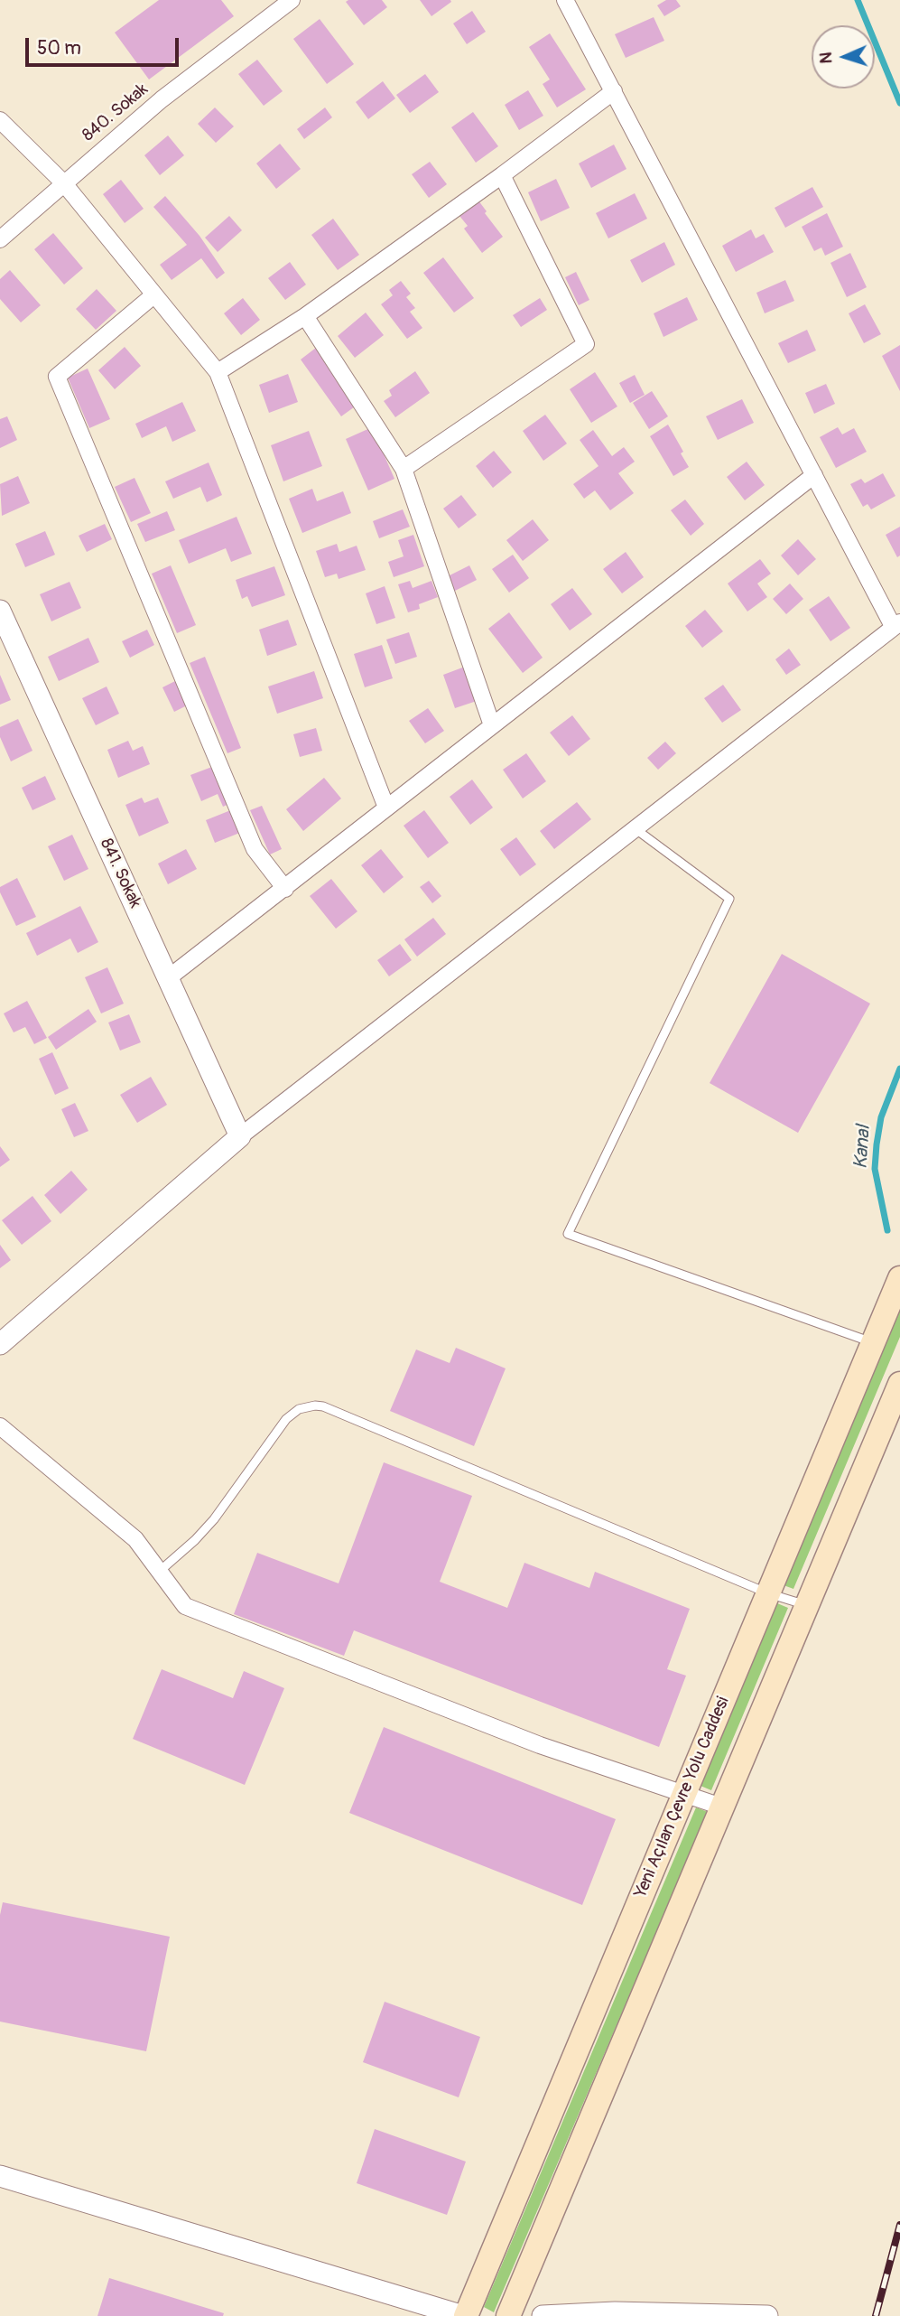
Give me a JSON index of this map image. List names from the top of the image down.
{
  "streets": {
    "main road": ["Yeni Açılan Çevre Yolu Caddesi"],
    "street": ["840. Sokak", "841. Sokak"]
  },
  "water": ["Kanal"],
  "scale_bar": "50 m",
  "north": "left"
}
